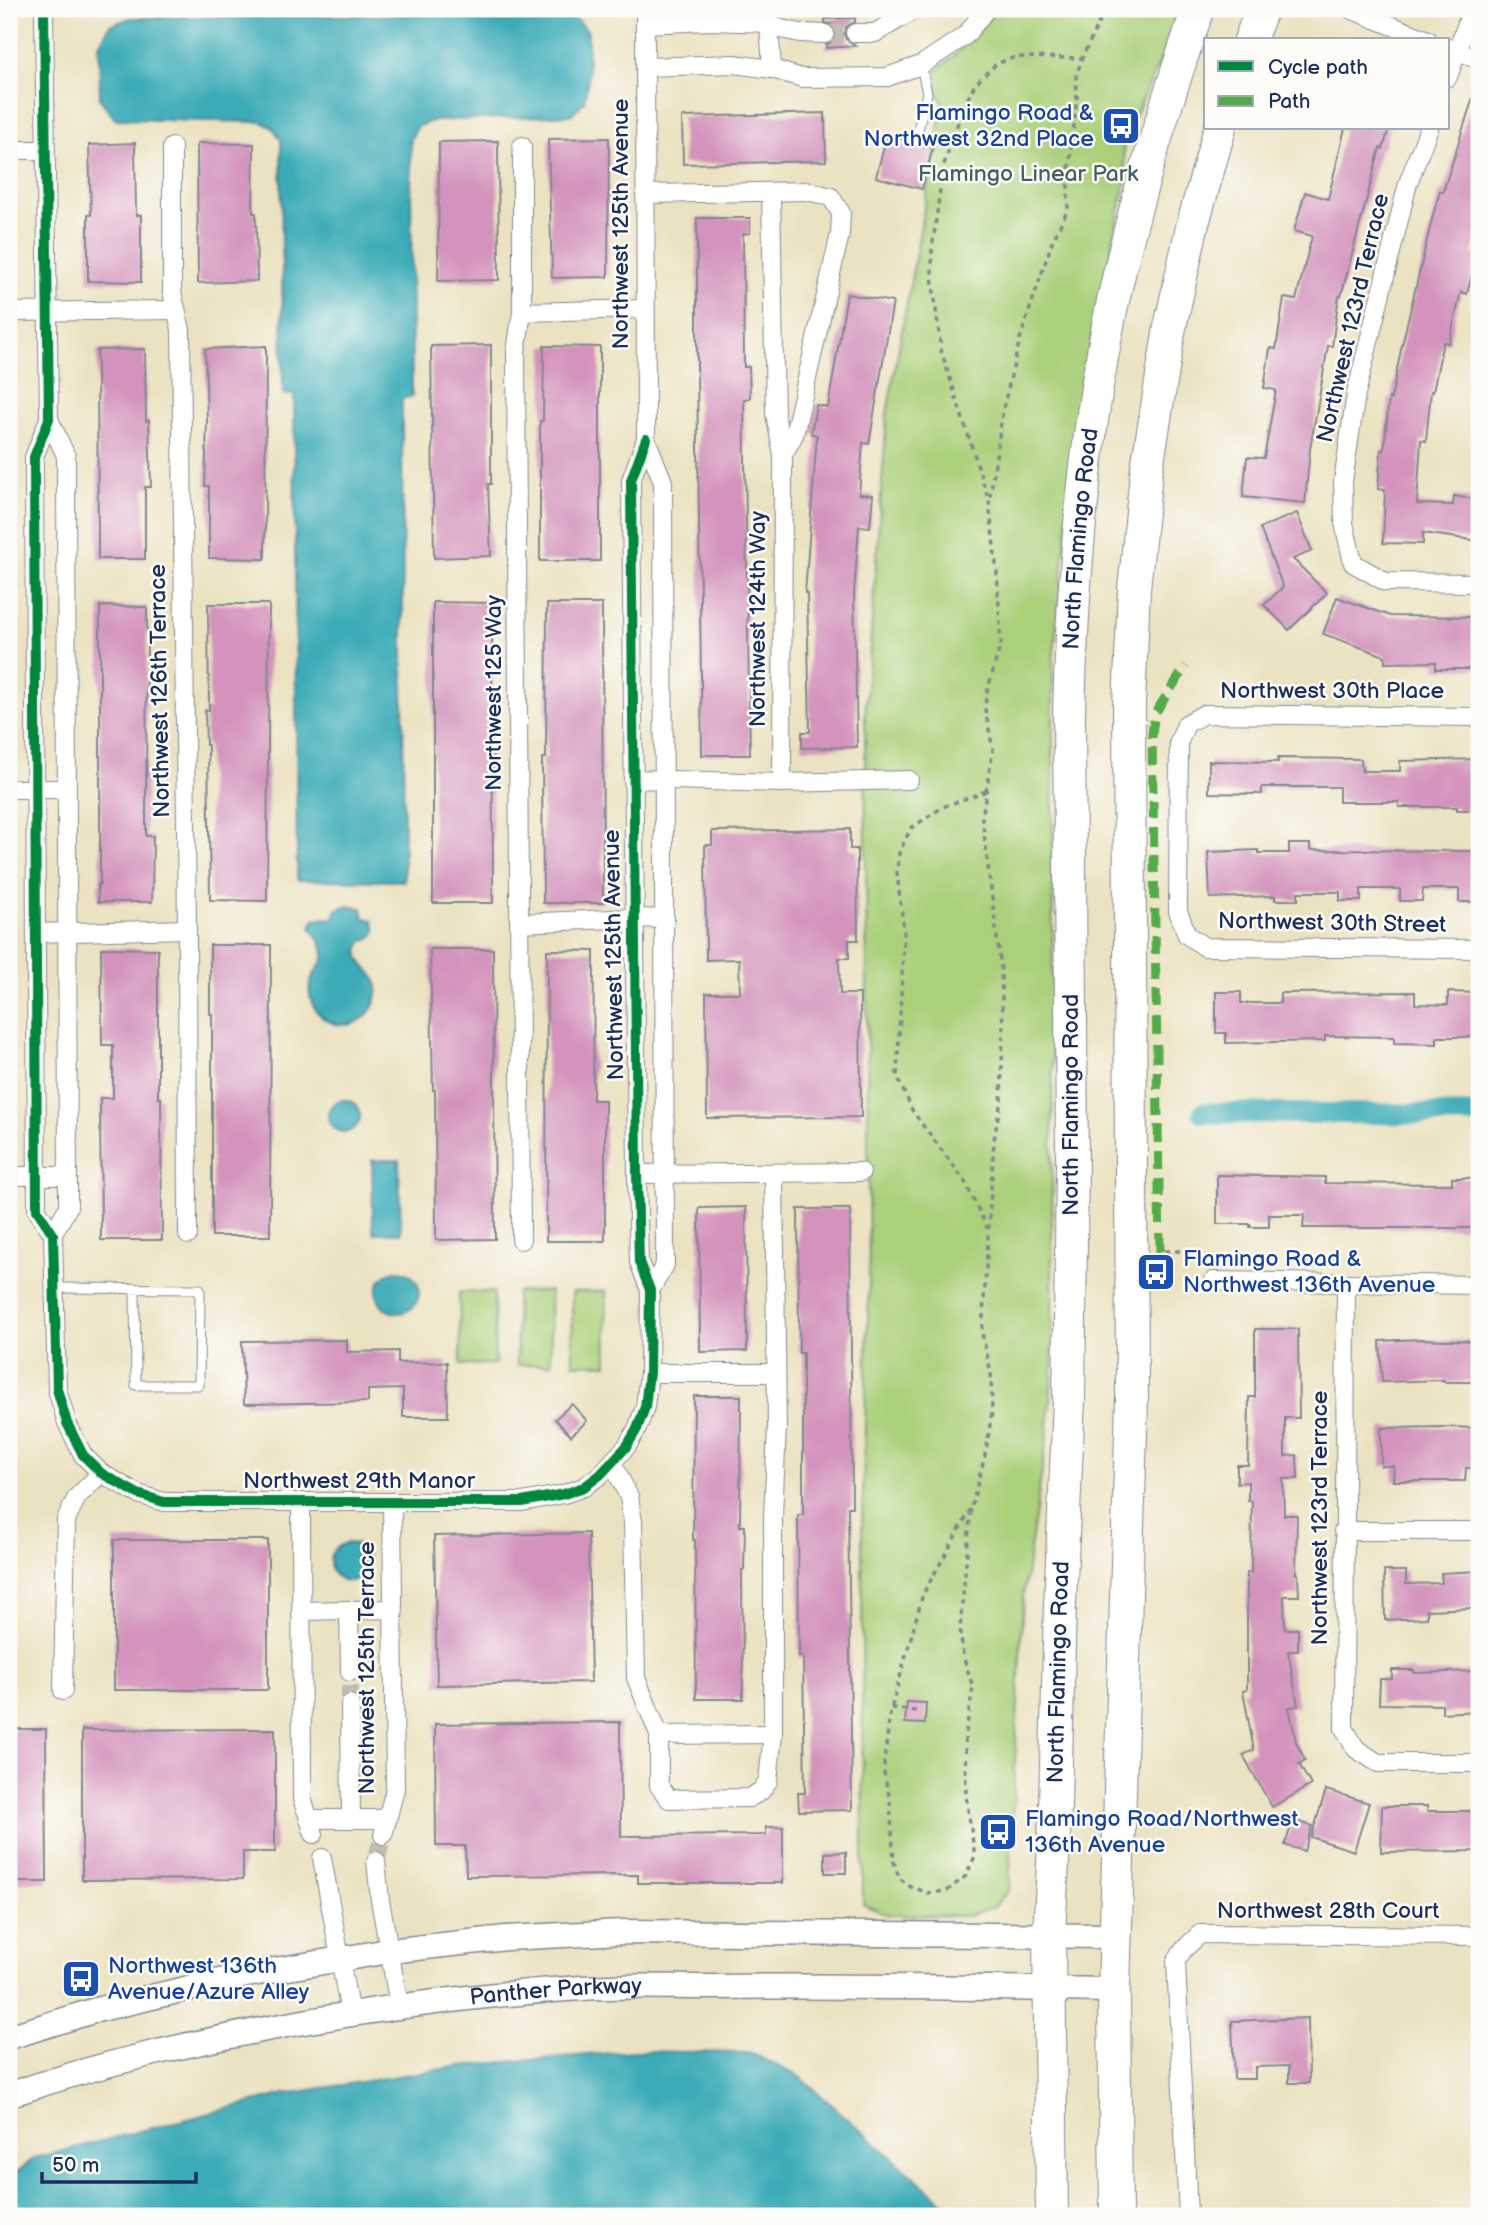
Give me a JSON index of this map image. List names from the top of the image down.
{
  "streets": {
    "highway": ["North Flamingo Road"],
    "main road": ["Panther Parkway"],
    "street": [
      "Northwest 125th Avenue",
      "Northwest 123rd Terrace",
      "Northwest 124th Way",
      "Northwest 126th Terrace",
      "Northwest 30th Place",
      "Northwest 125 Way",
      "Northwest 30th Street",
      "Northwest 29th Manor",
      "Northwest 125th Terrace",
      "Northwest 28th Court"
    ]
  },
  "crossings": [
    ["Northwest 125th Avenue", "Northwest 124th Way"],
    ["Northwest 125th Avenue", "Northwest 29th Manor"],
    ["North Flamingo Road", "Panther Parkway"],
    ["Northwest 30th Place", "Northwest 30th Street"],
    ["Northwest 29th Manor", "Northwest 125th Terrace"]
  ],
  "parks": ["Flamingo Linear Park"],
  "places": {
    "bus stop": [
      "Flamingo Road & Northwest 32nd Place",
      "Flamingo Road & Northwest 136th Avenue",
      "Flamingo Road/Northwest 136th Avenue",
      "Northwest 136th Avenue/Azure Alley"
    ]
  },
  "legend": ["Cycle path", "Path"],
  "scale_bar": "50 m"
}
